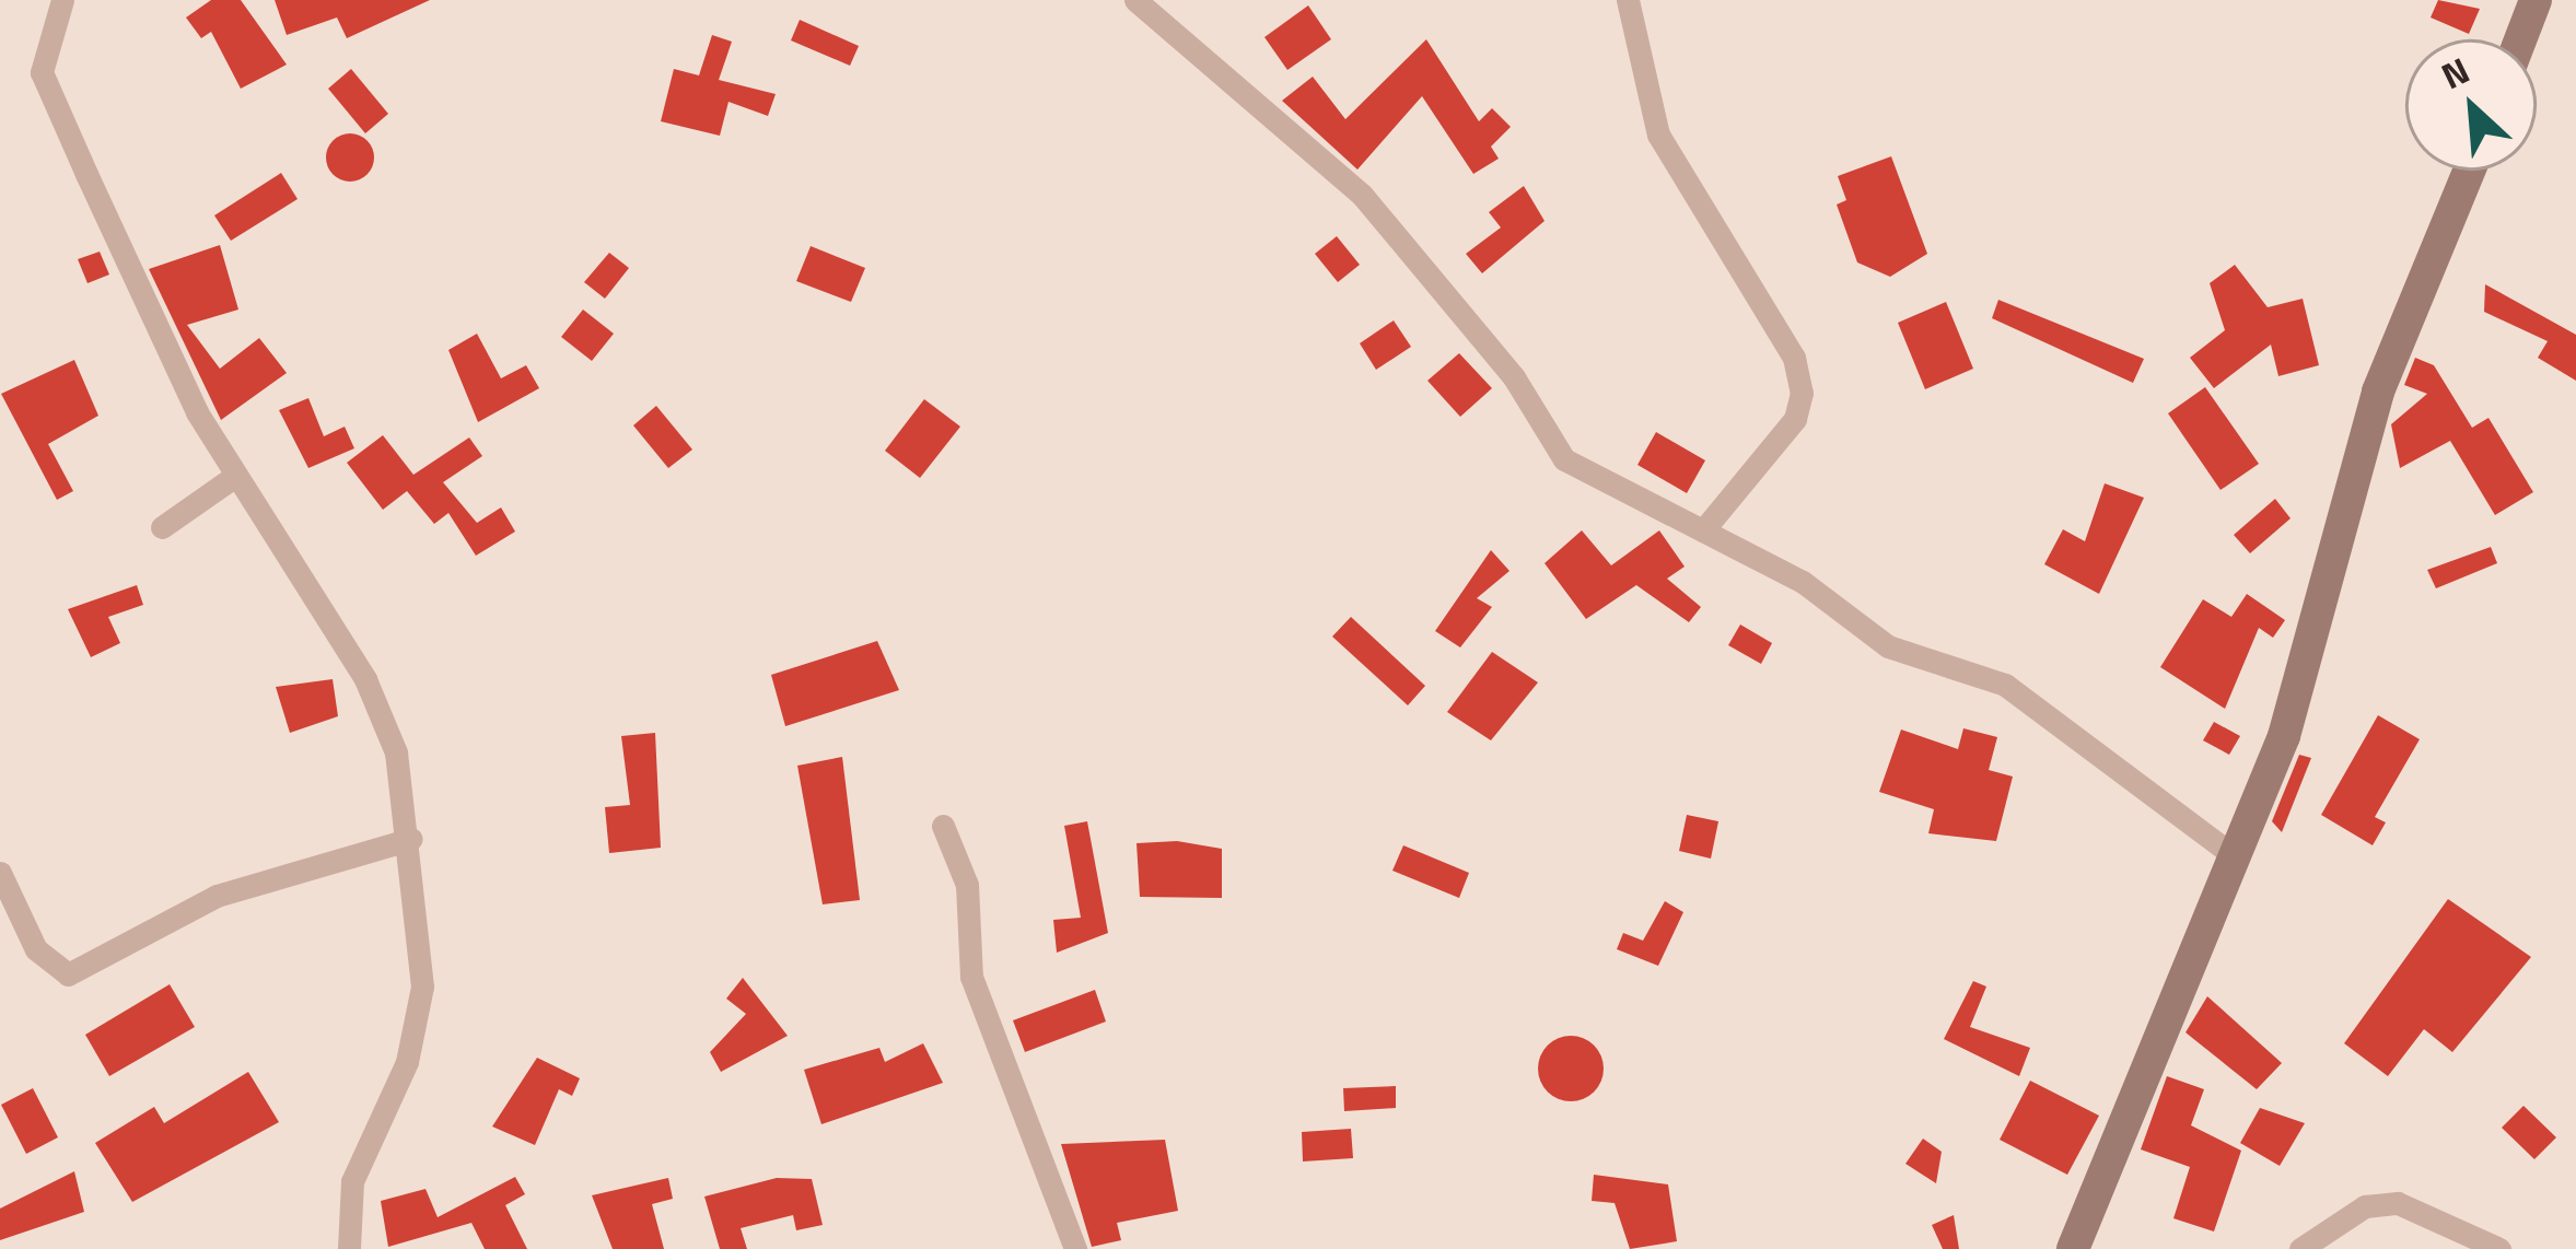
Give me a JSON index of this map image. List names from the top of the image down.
{
  "north": "top left"
}
